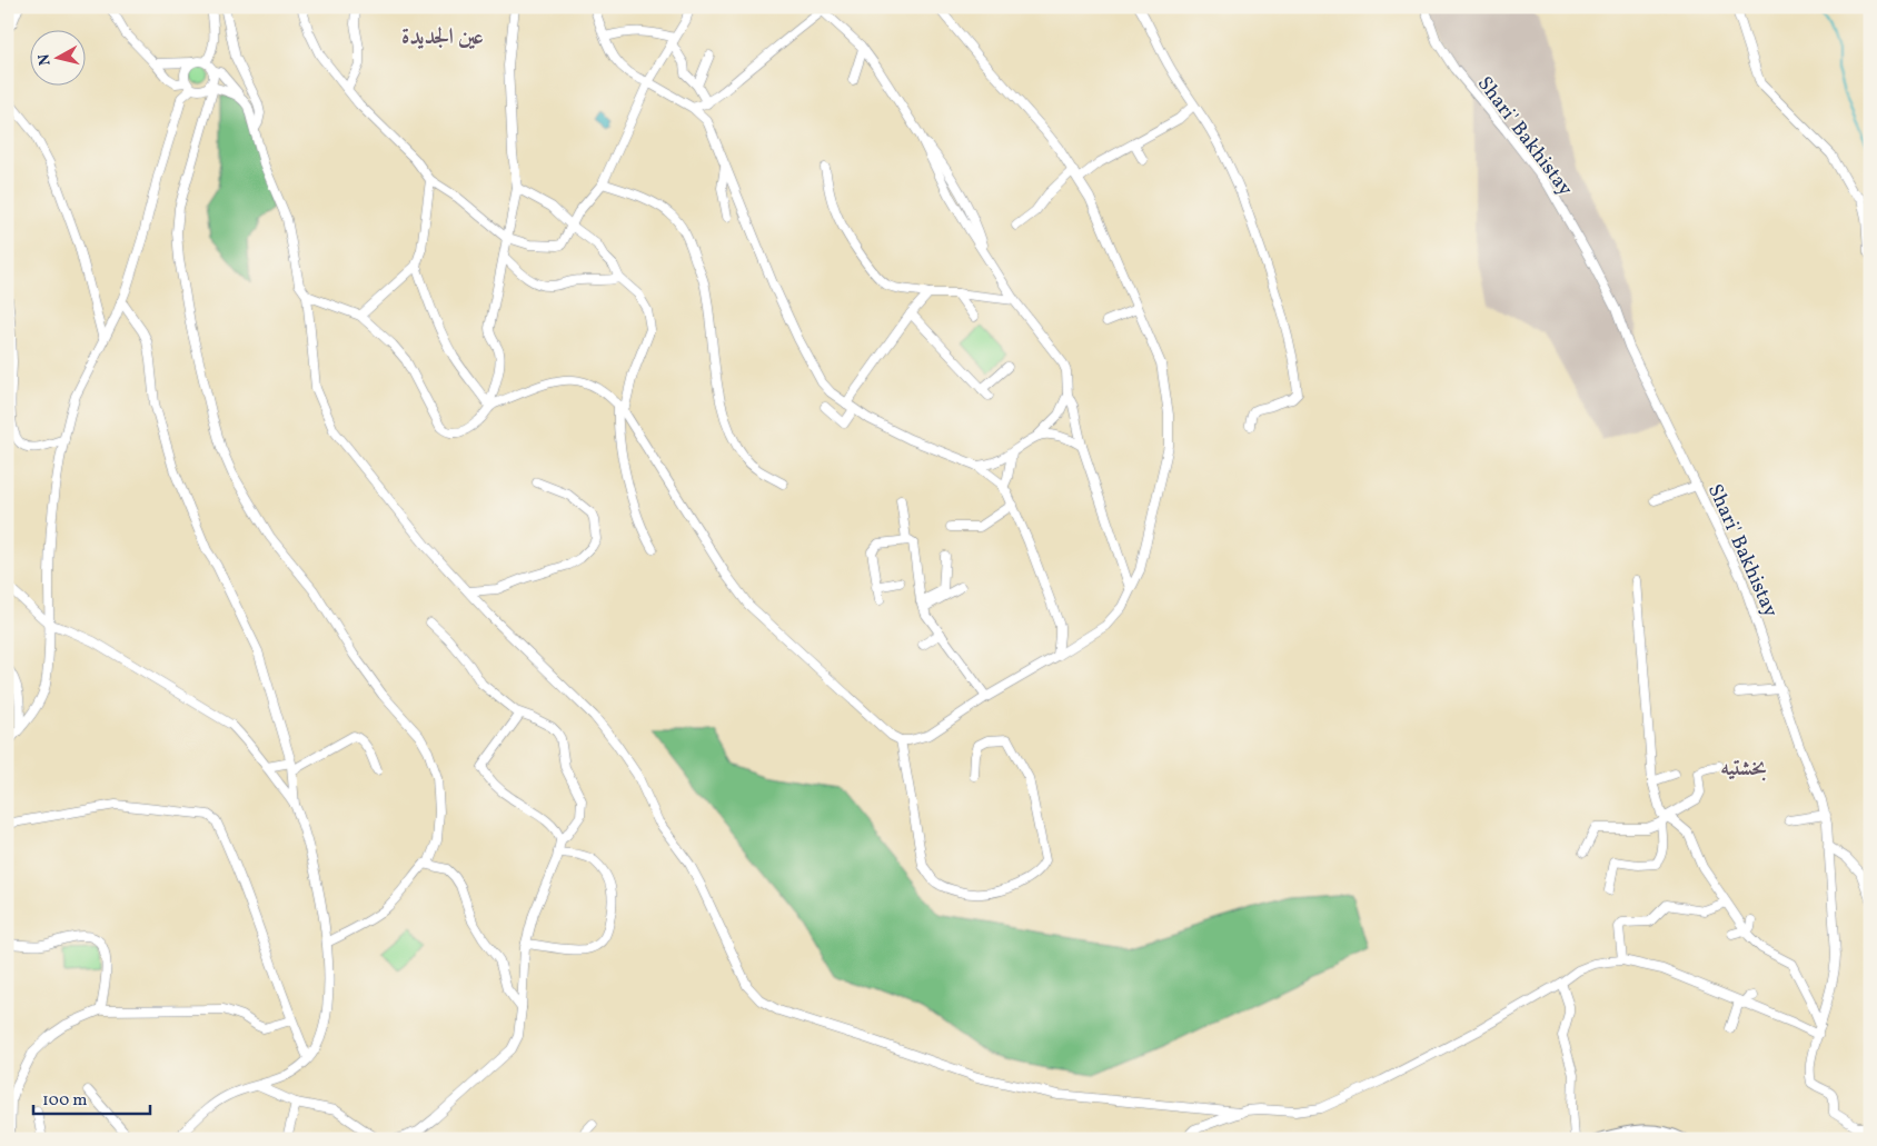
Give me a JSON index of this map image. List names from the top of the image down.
{
  "streets": {
    "street": ["Shari' Bakhistay"]
  },
  "districts": ["عين الجديدة", "بخشتيه"],
  "scale_bar": "100 m",
  "north": "left"
}
